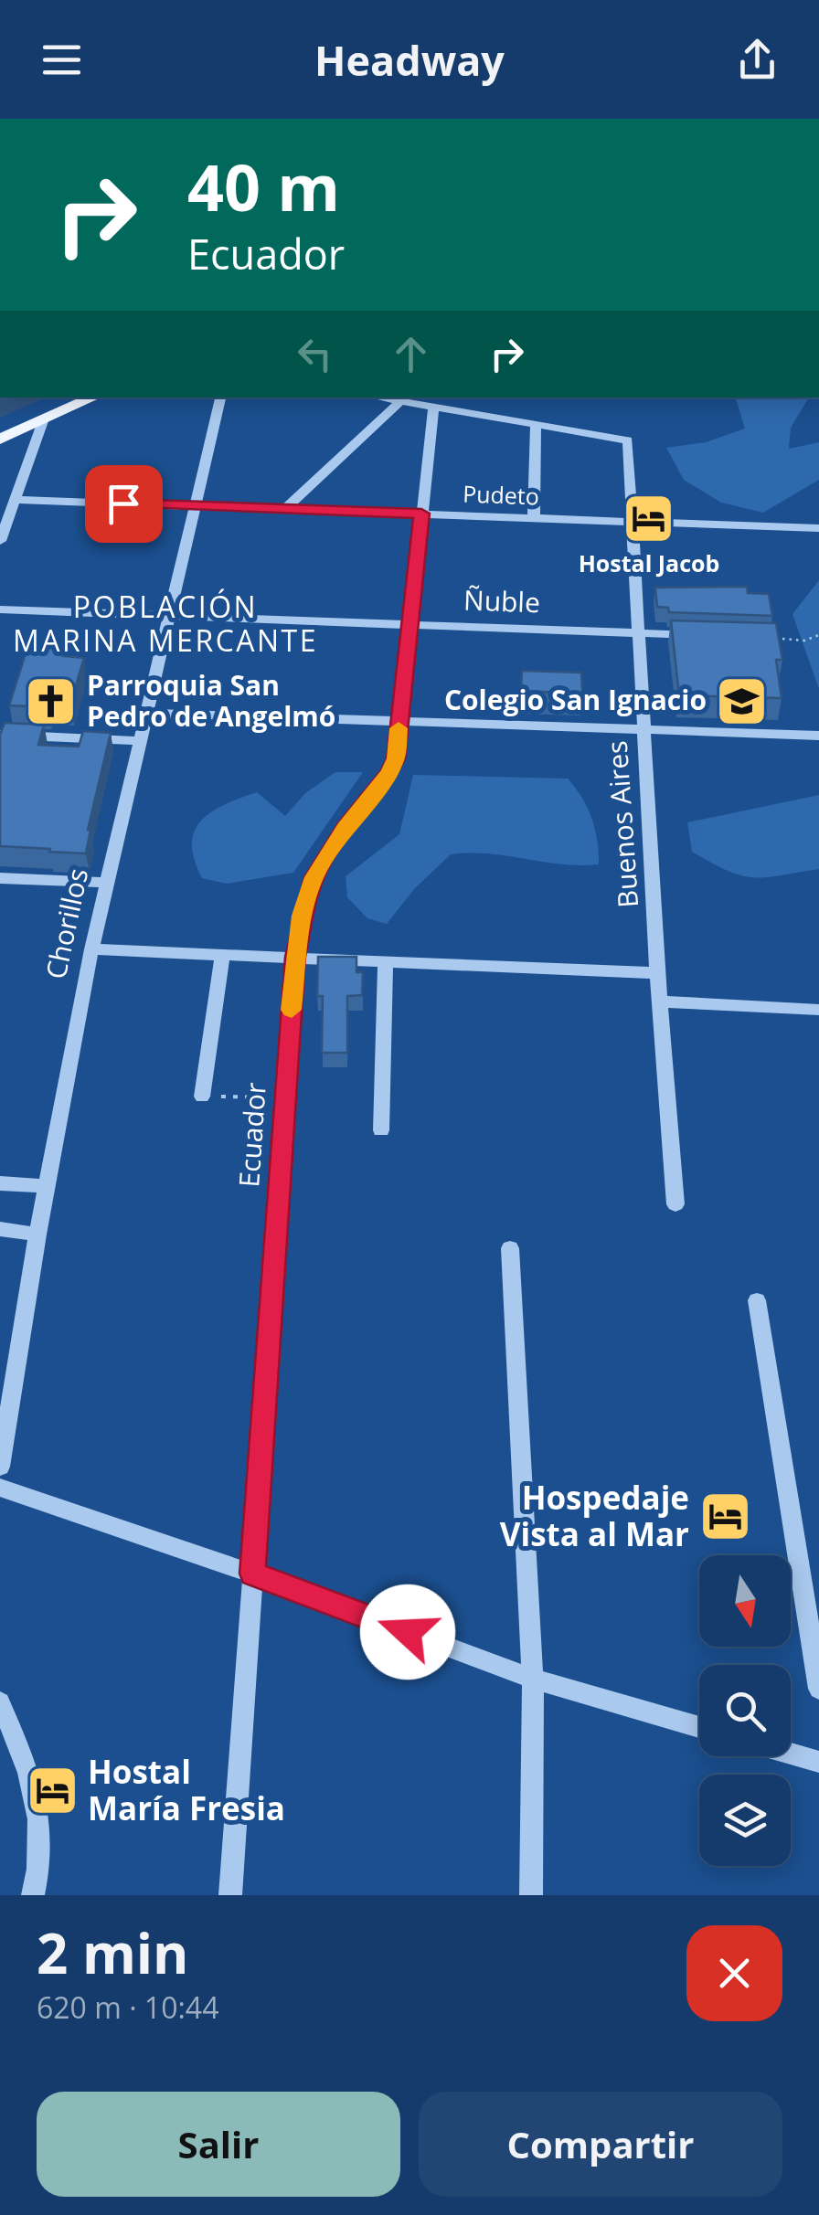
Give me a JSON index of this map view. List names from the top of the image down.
{
  "streets": {
    "street": [
      "Pudeto",
      "Ñuble",
      "Buenos Aires",
      "Chorillos",
      "Ecuador"
    ]
  },
  "crossings": [
    ["Pudeto", "Buenos Aires"],
    ["Pudeto", "Chorillos"],
    ["Pudeto", "Ecuador"],
    ["Ñuble", "Buenos Aires"],
    ["Ñuble", "Chorillos"],
    ["Ñuble", "Ecuador"]
  ],
  "districts": ["POBLACIÓN MARINA MERCANTE"],
  "places": {
    "hotel": ["Hostal Jacob", "Hospedaje Vista al Mar", "Hostal María Fresia"],
    "school or university": ["Colegio San Ignacio"],
    "church": ["Parroquia San Pedro de Angelmó"]
  },
  "north": "bottom",
  "page": {
    "header": "Headway",
    "turn": ["40 m", "Ecuador"],
    "heading": ["2 min", "620 m · 10:44"],
    "buttons": ["Salir", "Compartir"]
  }
}
